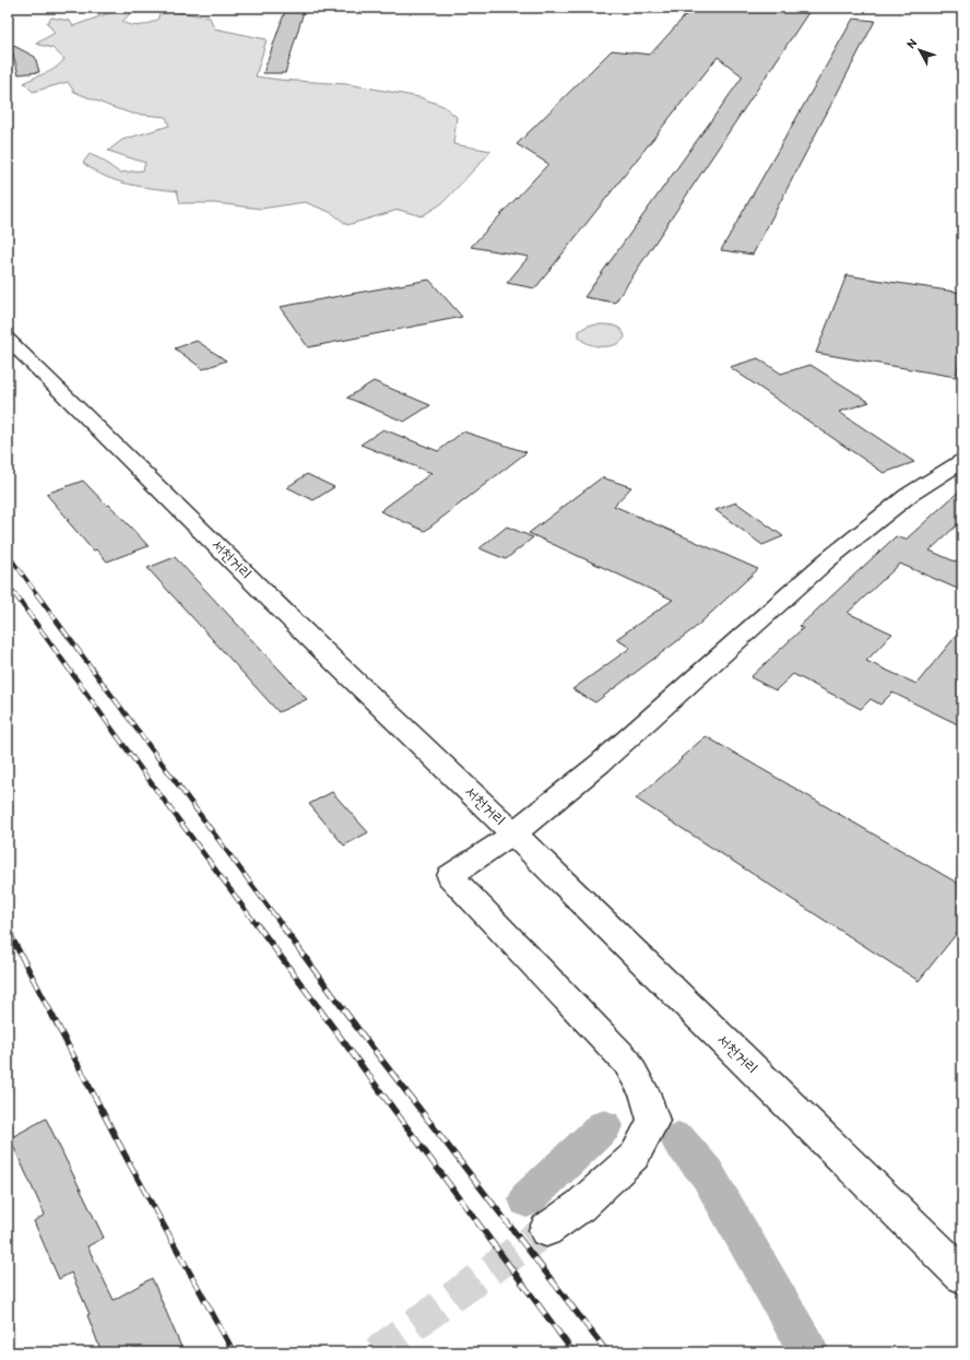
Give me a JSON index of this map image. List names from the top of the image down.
{
  "streets": {
    "main road": ["서천거리"]
  },
  "north": "top left"
}
